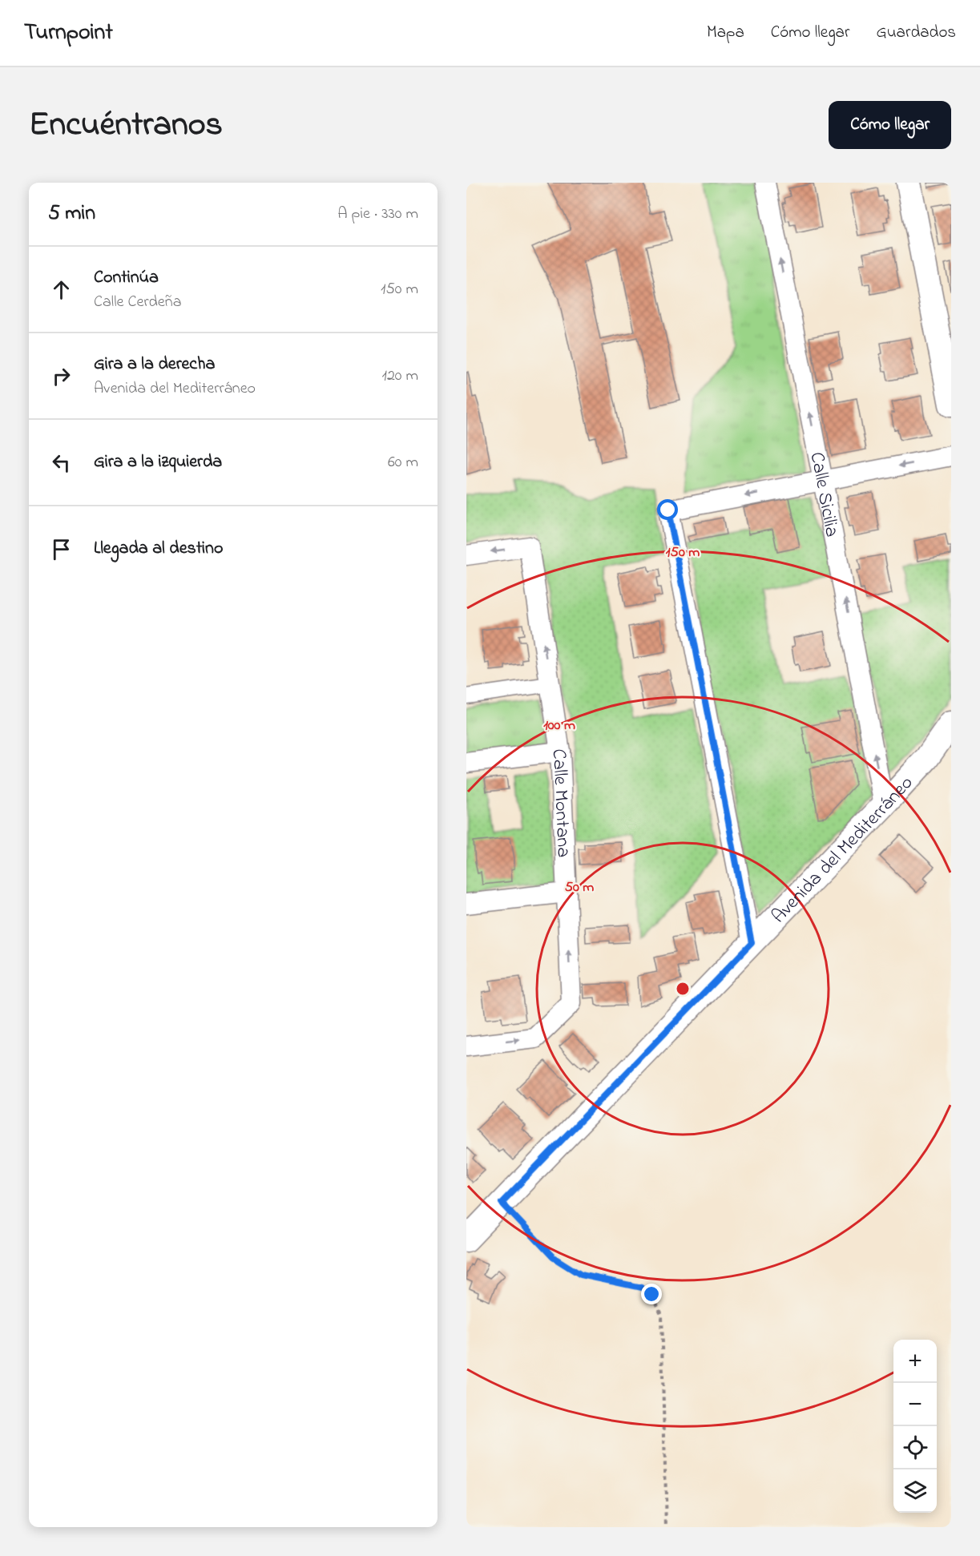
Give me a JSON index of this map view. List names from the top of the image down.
{
  "streets": {
    "street": ["Calle Sicilia", "Calle Montana", "Avenida del Mediterráneo"]
  },
  "crossings": [
    ["Calle Sicilia", "Avenida del Mediterráneo"]
  ],
  "page": {
    "header": "Turnpoint",
    "nav": ["Mapa", "Cómo llegar", "Guardados"],
    "title": "Encuéntranos",
    "buttons": "Cómo llegar",
    "heading": ["5 min", "A pie · 330 m"],
    "list": [
      ["Continúa", "Calle Cerdeña", "150 m"],
      ["Gira a la derecha", "Avenida del Mediterráneo", "120 m"],
      ["Gira a la izquierda", "60 m"],
      "Llegada al destino"
    ],
    "map_buttons": ["+", "−"]
  },
  "rings": ["150 m", "100 m", "50 m"]
}
